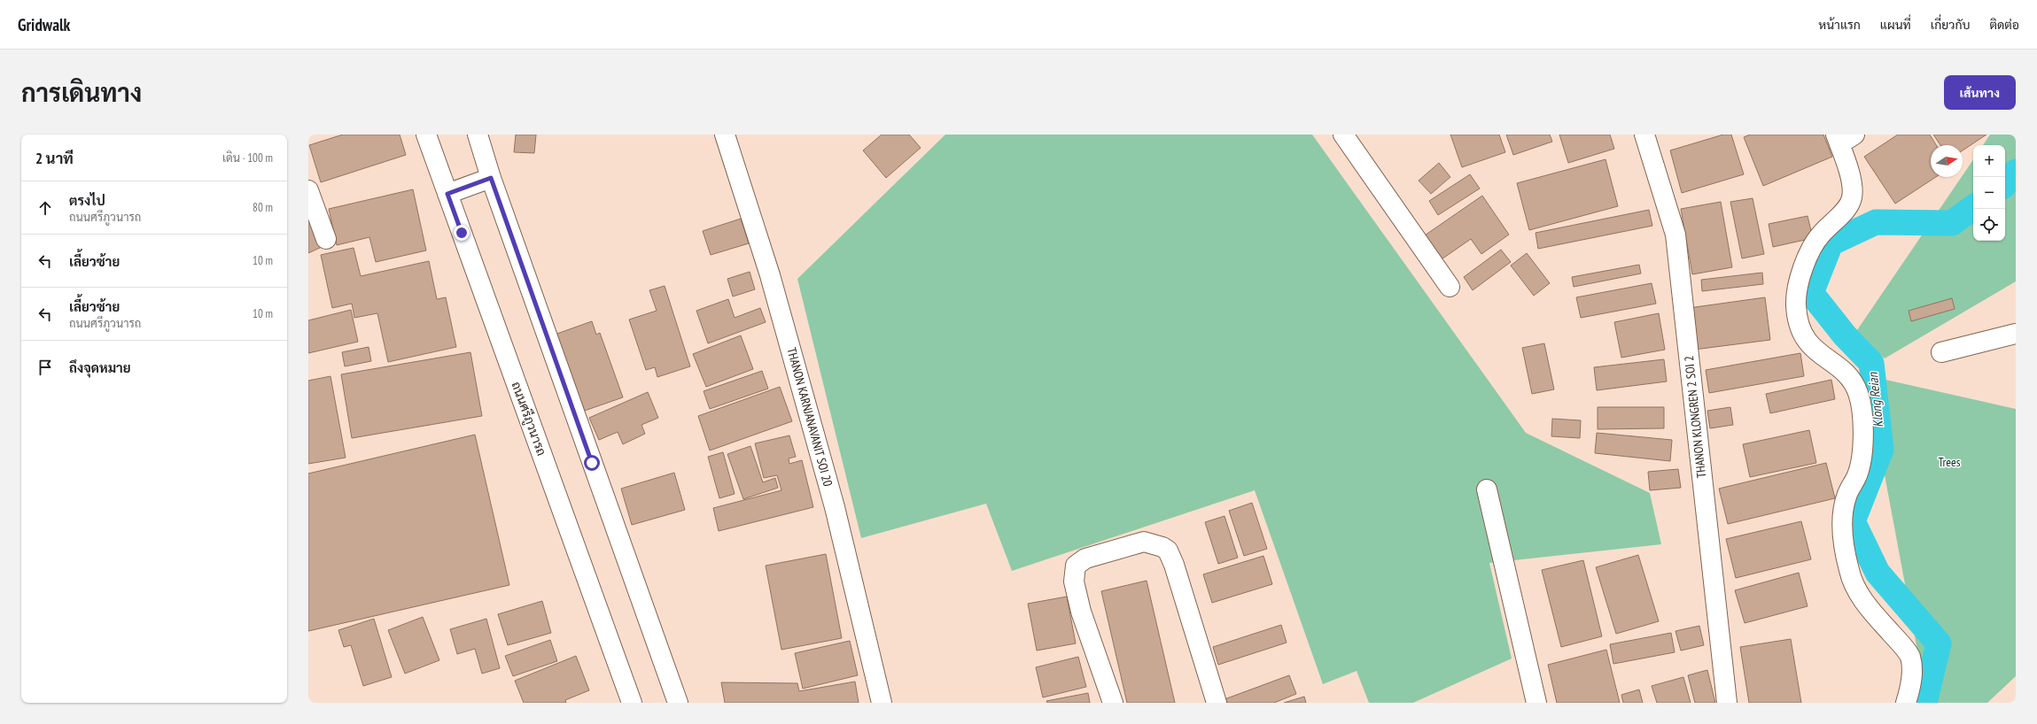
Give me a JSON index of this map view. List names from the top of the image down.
{
  "streets": {
    "street": ["THANON KARNJANAVANIT SOI 20", "THANON KLONGREN 2 SOI 2", "ถนนศรีภูวนารถ"]
  },
  "water": ["Klong Reian"],
  "parks": ["Trees"],
  "north": "right",
  "page": {
    "header": "Gridwalk",
    "nav": [
      "หน้าแรก",
      "แผนที่",
      "เกี่ยวกับ",
      "ติดต่อ"
    ],
    "title": "การเดินทาง",
    "buttons": "เส้นทาง",
    "heading": ["2 นาที", "เดิน · 100 m"],
    "map_buttons": ["+", "−"],
    "list": [
      ["ตรงไป", "ถนนศรีภูวนารถ", "80 m"],
      ["เลี้ยวซ้าย", "10 m"],
      ["เลี้ยวซ้าย", "ถนนศรีภูวนารถ", "10 m"],
      "ถึงจุดหมาย"
    ]
  }
}
